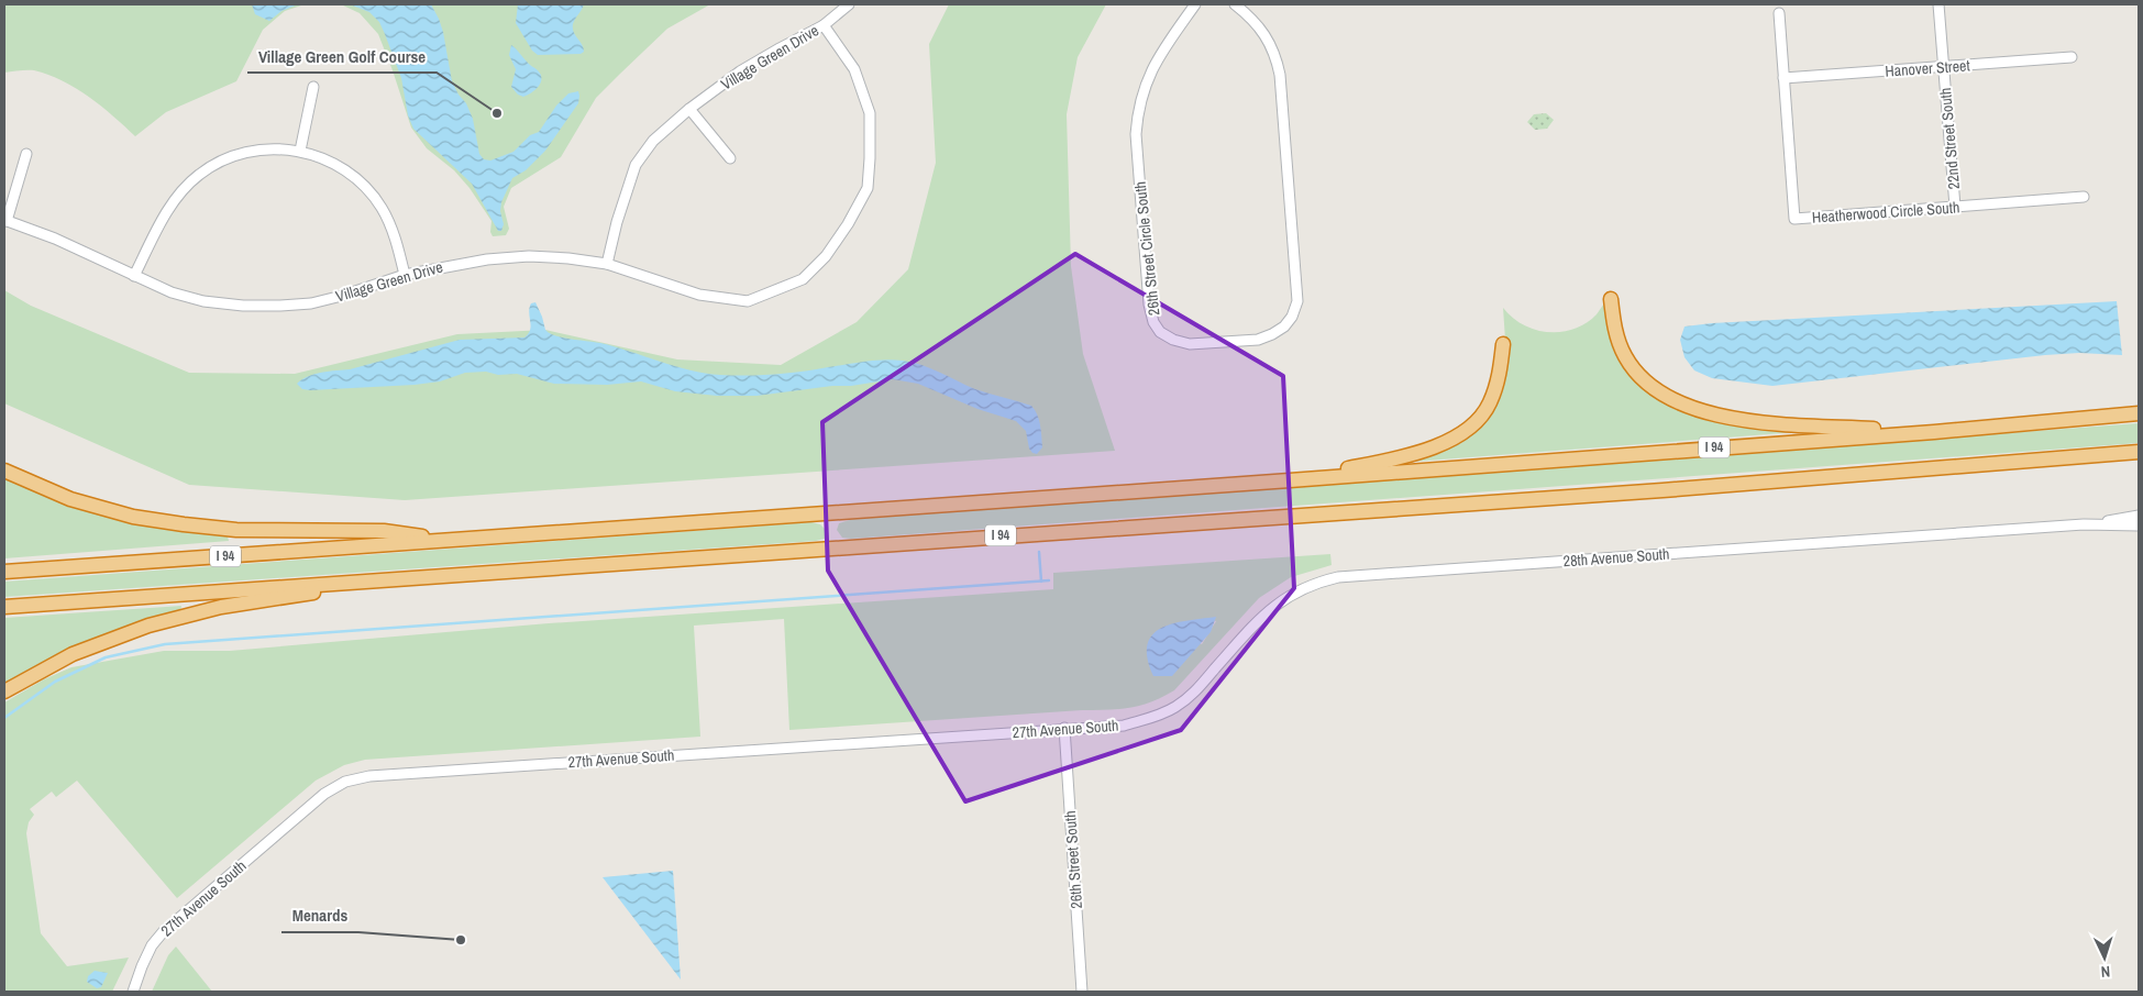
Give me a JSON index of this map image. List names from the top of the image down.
{
  "streets": {
    "highway": ["I 94"],
    "street": [
      "Village Green Drive",
      "Hanover Street",
      "22nd Street South",
      "Heatherwood Circle South",
      "26th Street Circle South",
      "28th Avenue South",
      "27th Avenue South",
      "26th Street South"
    ]
  },
  "crossings": [
    ["Hanover Street", "22nd Street South"],
    ["Hanover Street", "Heatherwood Circle South"],
    ["22nd Street South", "Heatherwood Circle South"],
    ["28th Avenue South", "27th Avenue South"],
    ["27th Avenue South", "26th Street South"]
  ],
  "places": ["Village Green Golf Course", "Menards"],
  "north": "bottom"
}
